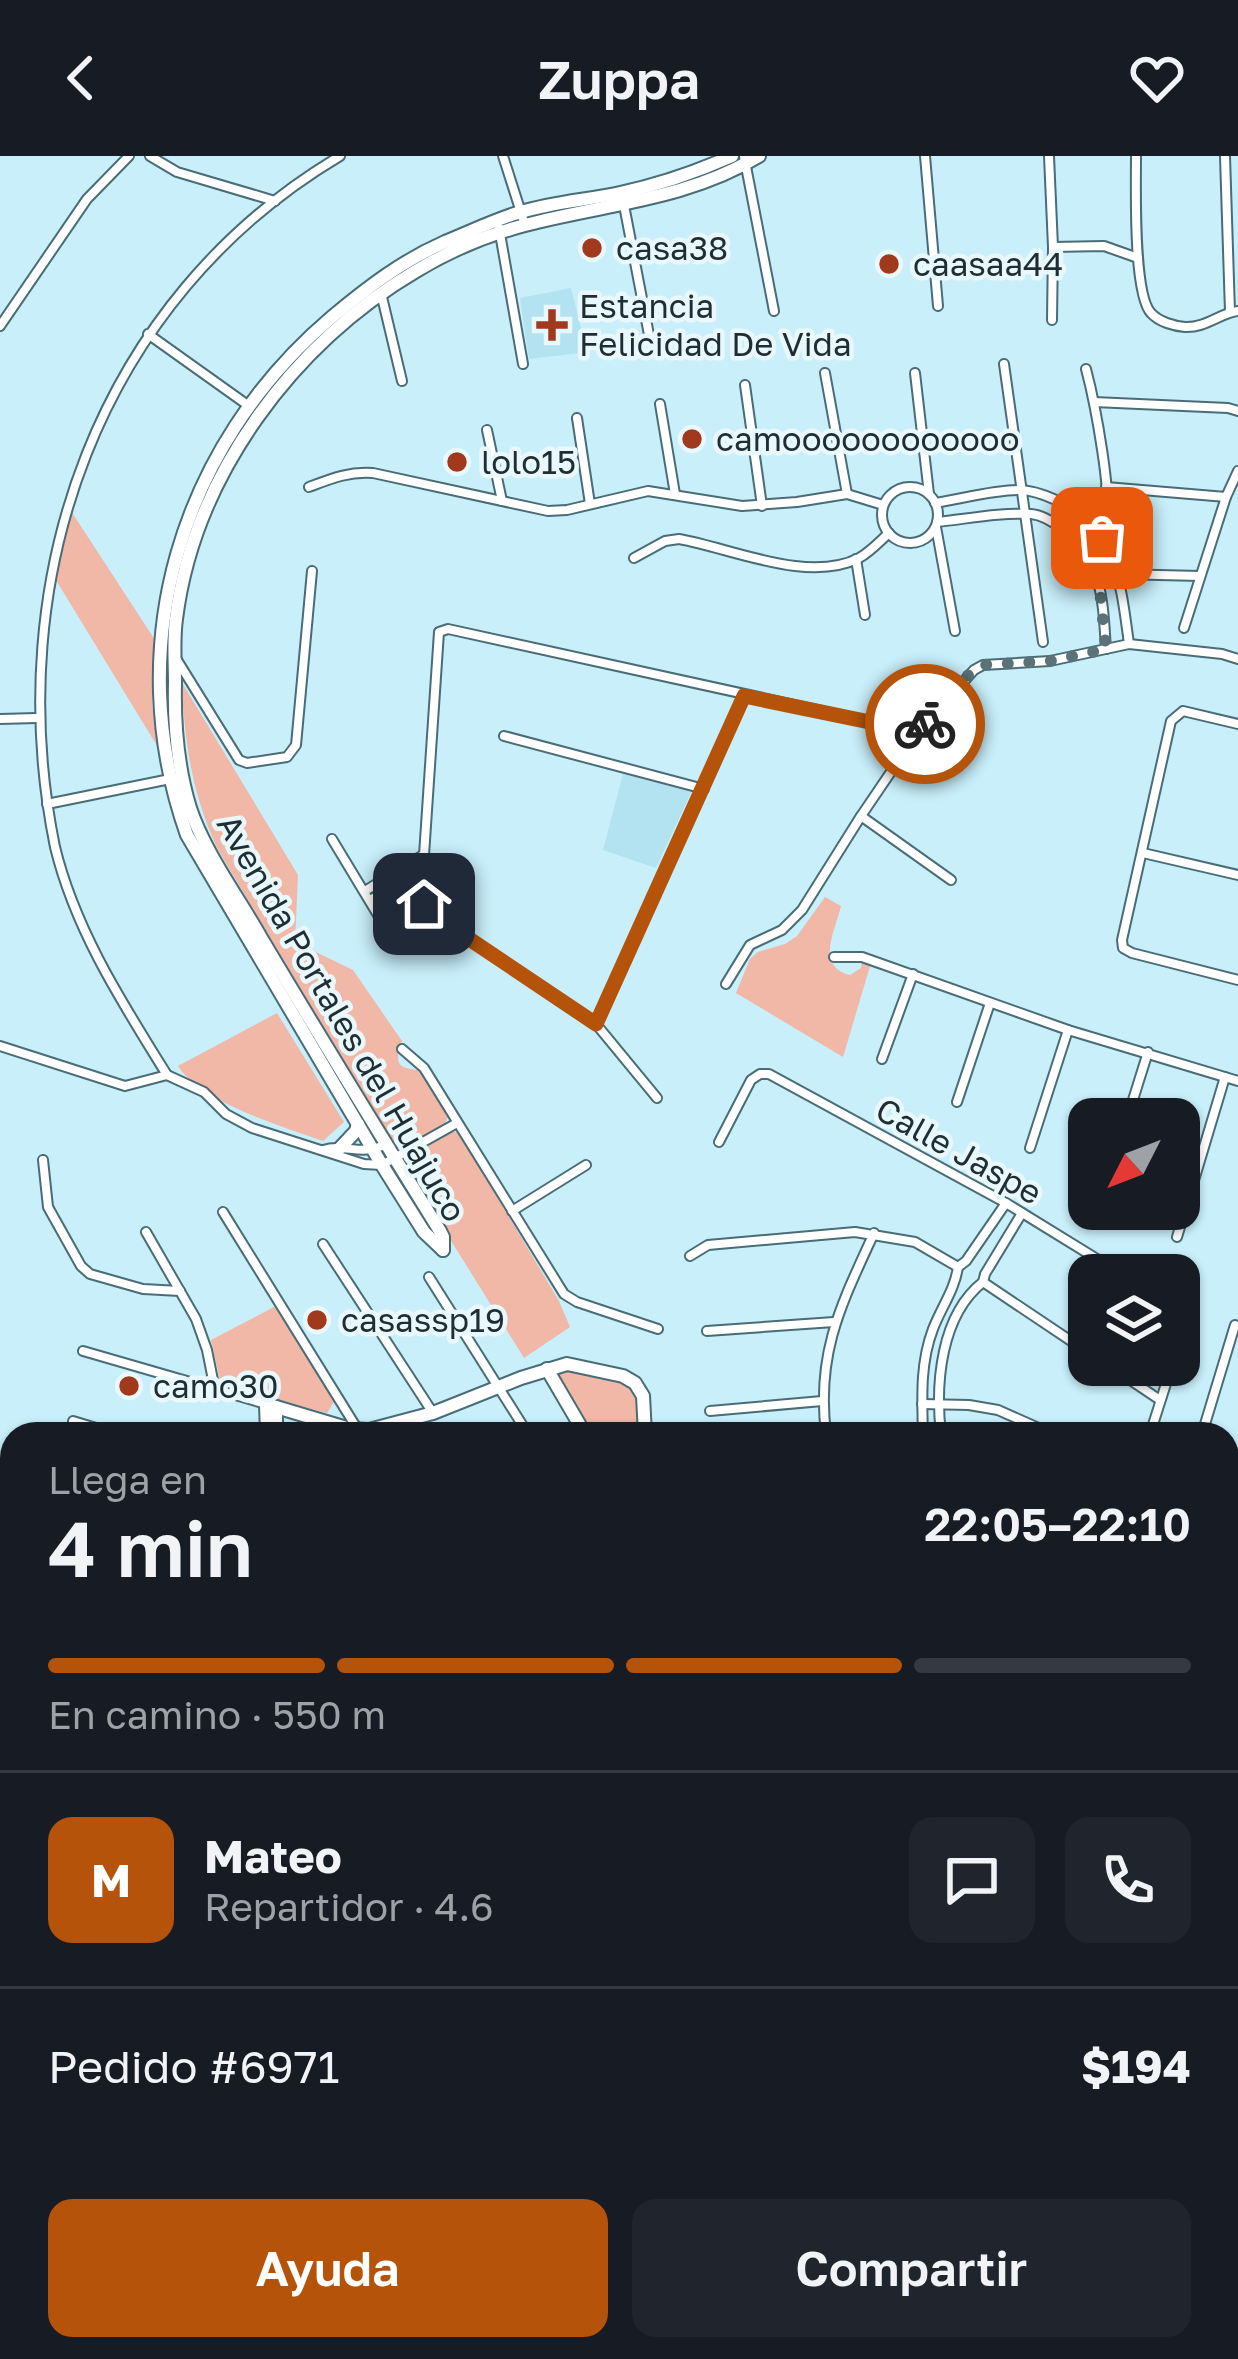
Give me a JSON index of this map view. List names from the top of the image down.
{
  "streets": {
    "street": ["Avenida Portales del Huajuco", "Calle Jaspe"]
  },
  "places": {
    "other": [
      "casa38",
      "caasaa44",
      "camoooooooooooo",
      "lolo15",
      "casassp19",
      "camo30"
    ],
    "health": ["Estancia Felicidad De Vida"]
  },
  "north": "bottom left",
  "page": {
    "header": "Zuppa",
    "heading": ["4 min", "Llega en", "22:05–22:10"],
    "panel": [
      "Mateo",
      "Repartidor · 4.6",
      "Pedido #6971",
      "$194"
    ],
    "bar": "En camino · 550 m",
    "round": "M",
    "buttons": ["Ayuda", "Compartir"]
  }
}
